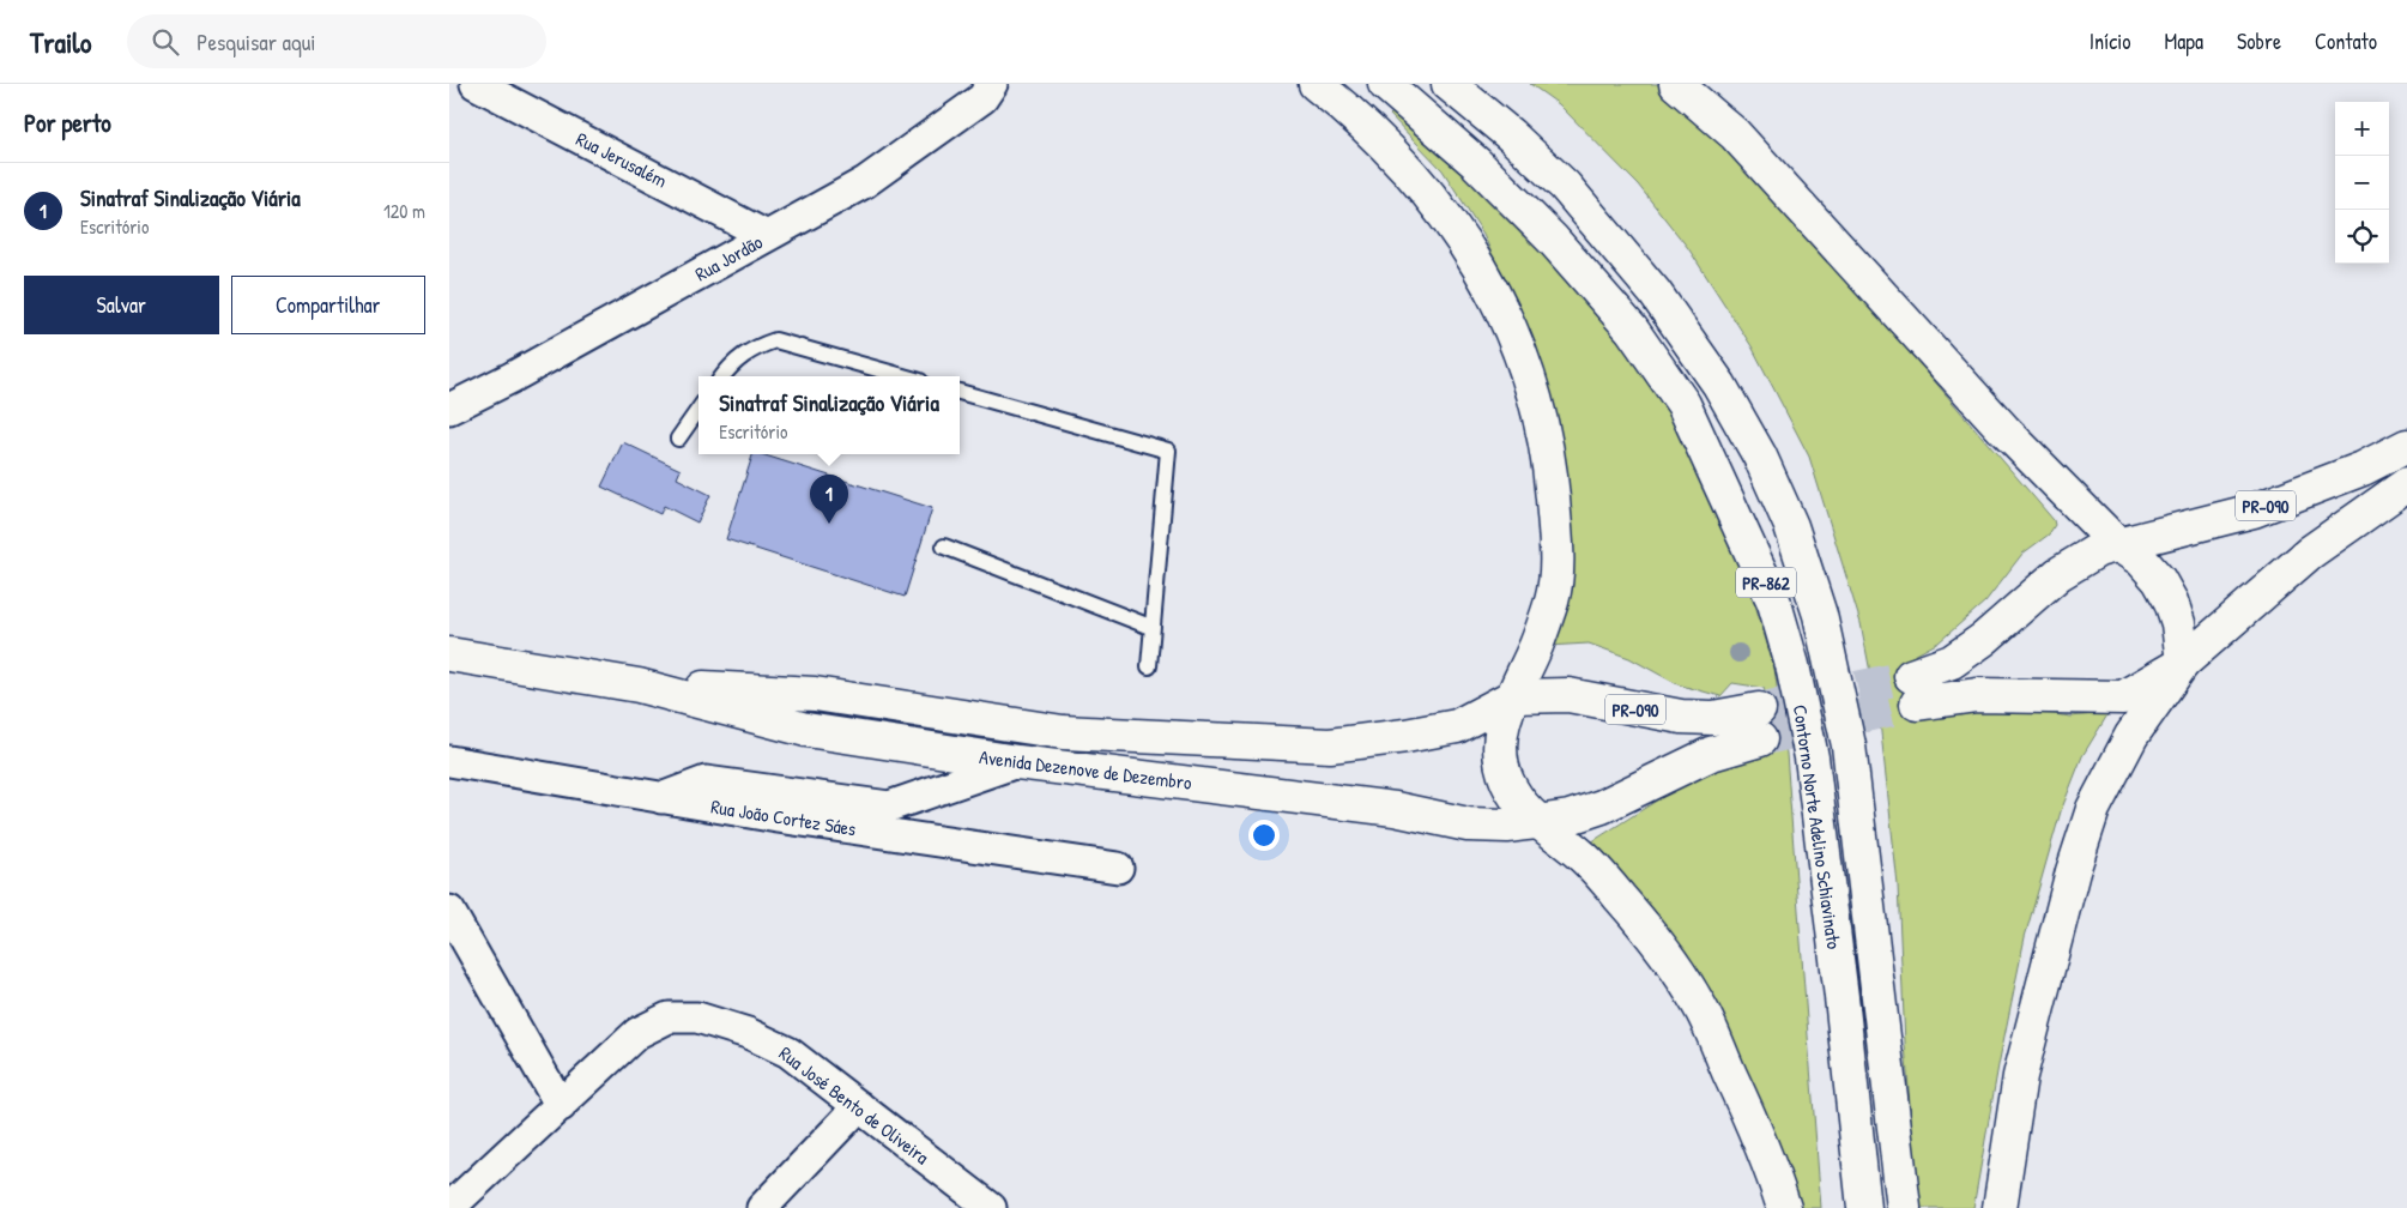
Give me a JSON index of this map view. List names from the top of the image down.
{
  "streets": {
    "main road": [
      "PR-090",
      "PR-862",
      "Avenida Dezenove de Dezembro",
      "Contorno Norte Adelino Schiavinato"
    ],
    "street": [
      "Rua Jerusalém",
      "Rua Jordão",
      "Rua João Cortez Sáes",
      "Rua José Bento de Oliveira"
    ]
  },
  "crossings": [
    ["Rua Jerusalém", "Rua Jordão"],
    ["PR-090", "Avenida Dezenove de Dezembro"]
  ],
  "page": {
    "header": "Trailo",
    "search": "Pesquisar aqui",
    "nav": [
      "Início",
      "Mapa",
      "Sobre",
      "Contato"
    ],
    "heading": "Por perto",
    "map_buttons": ["+", "−"],
    "list": [
      {
        "mark": "1",
        "name": "Sinatraf Sinalização Viária",
        "note": "Escritório",
        "value": "120 m"
      }
    ],
    "buttons": ["Salvar", "Compartilhar"],
    "popup": ["Sinatraf Sinalização Viária", "Escritório"],
    "pins": "1"
  }
}
